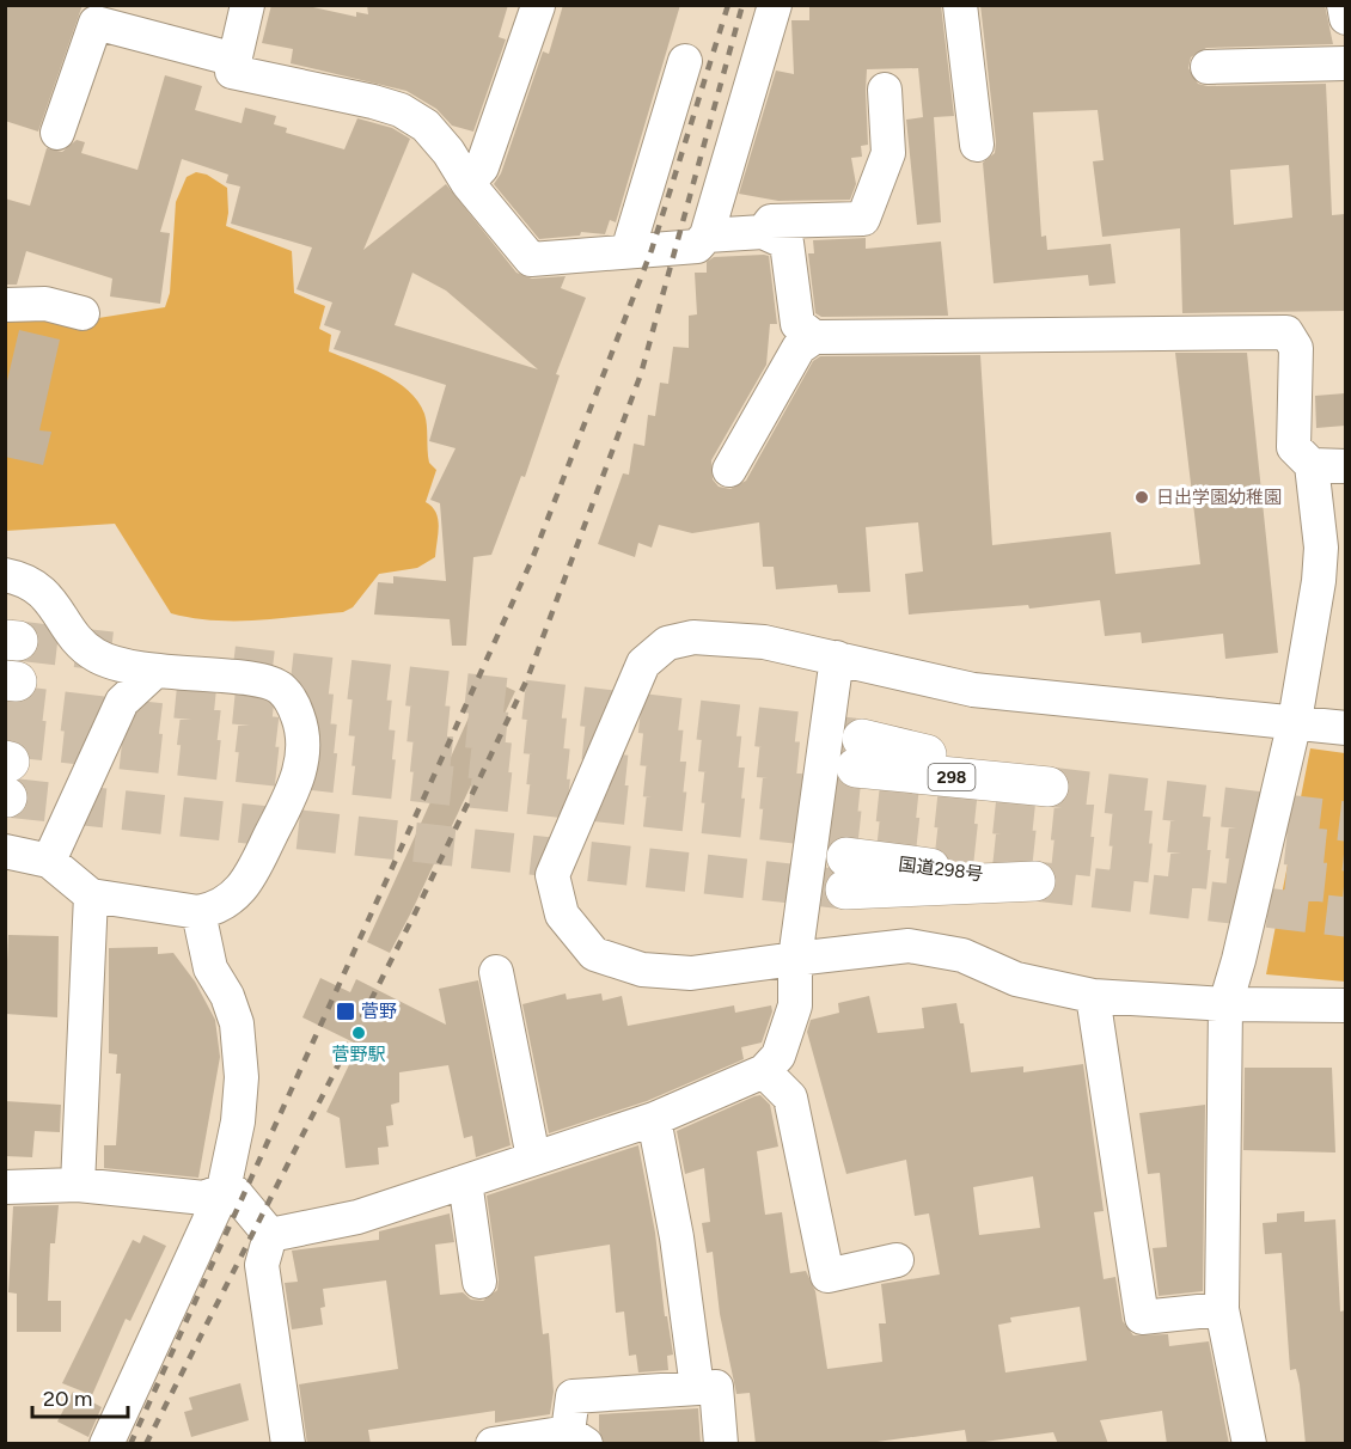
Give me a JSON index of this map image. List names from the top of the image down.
{
  "streets": {
    "highway": ["298"]
  },
  "places": {
    "other": ["日出学園幼稚園", "菅野駅"],
    "transit": ["菅野"]
  },
  "scale_bar": "20 m"
}
